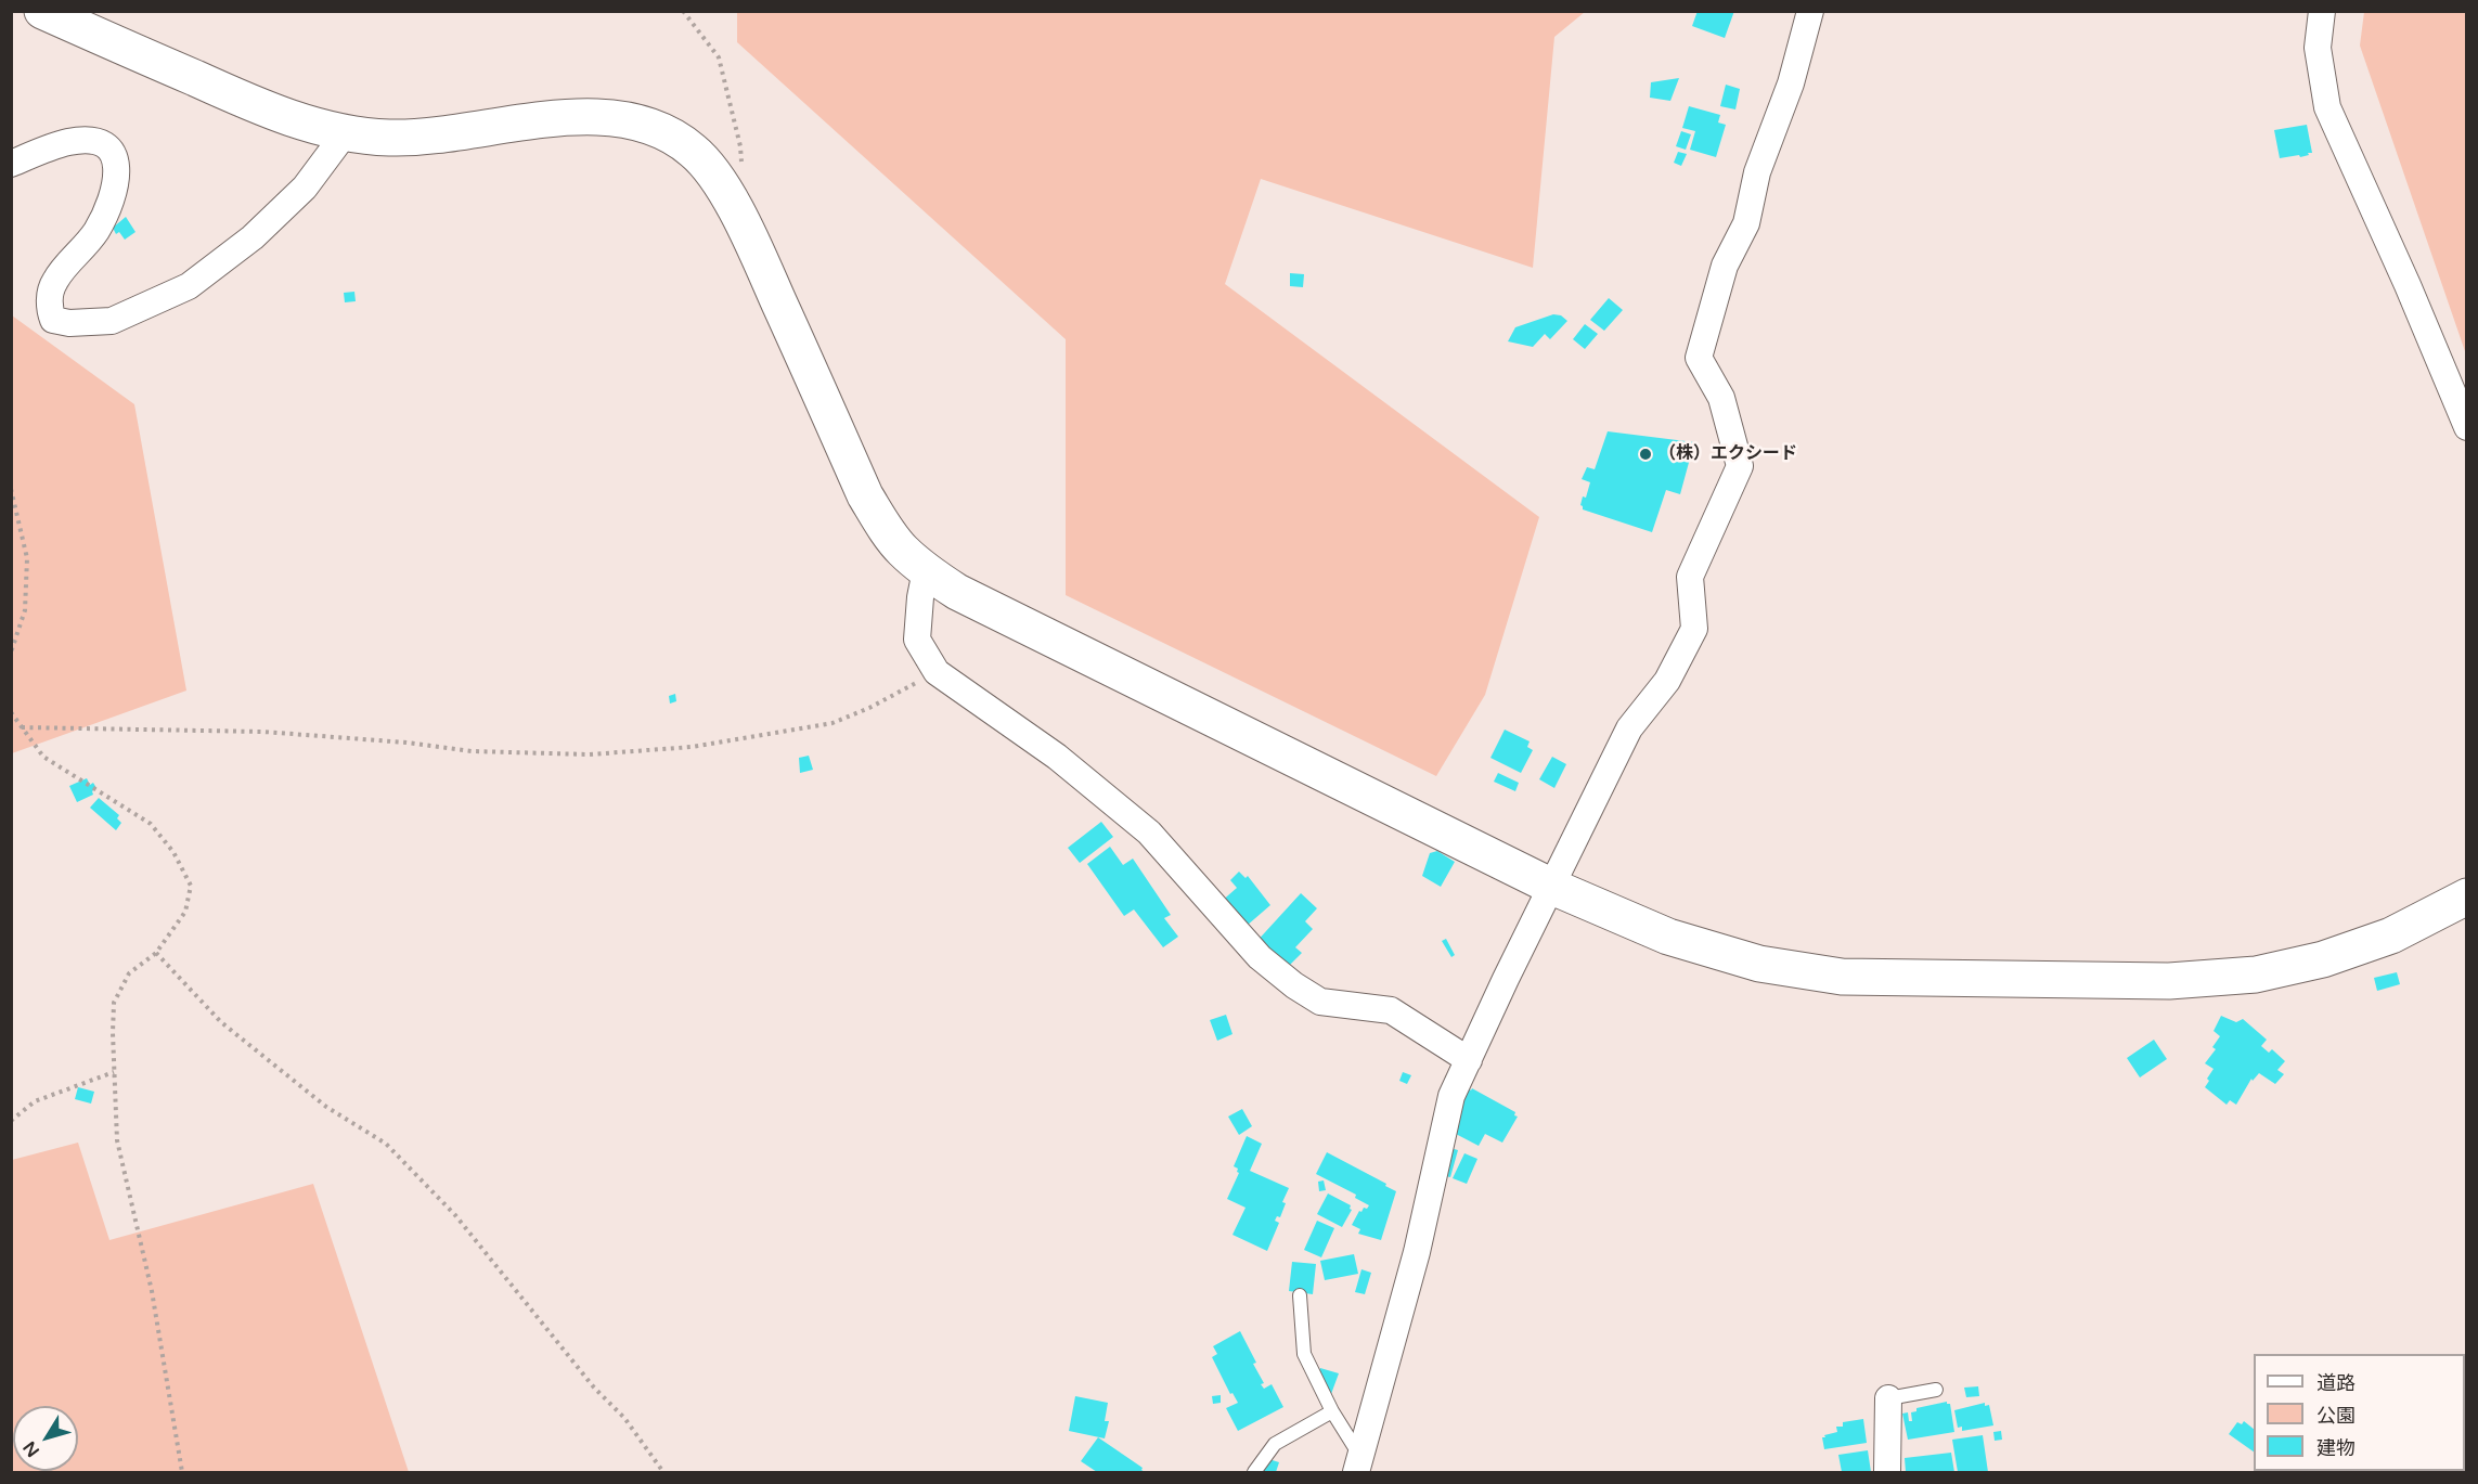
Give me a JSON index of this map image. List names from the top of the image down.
{
  "places": ["（株）エクシード"],
  "legend": ["道路", "公園", "建物"],
  "north": "bottom left"
}
